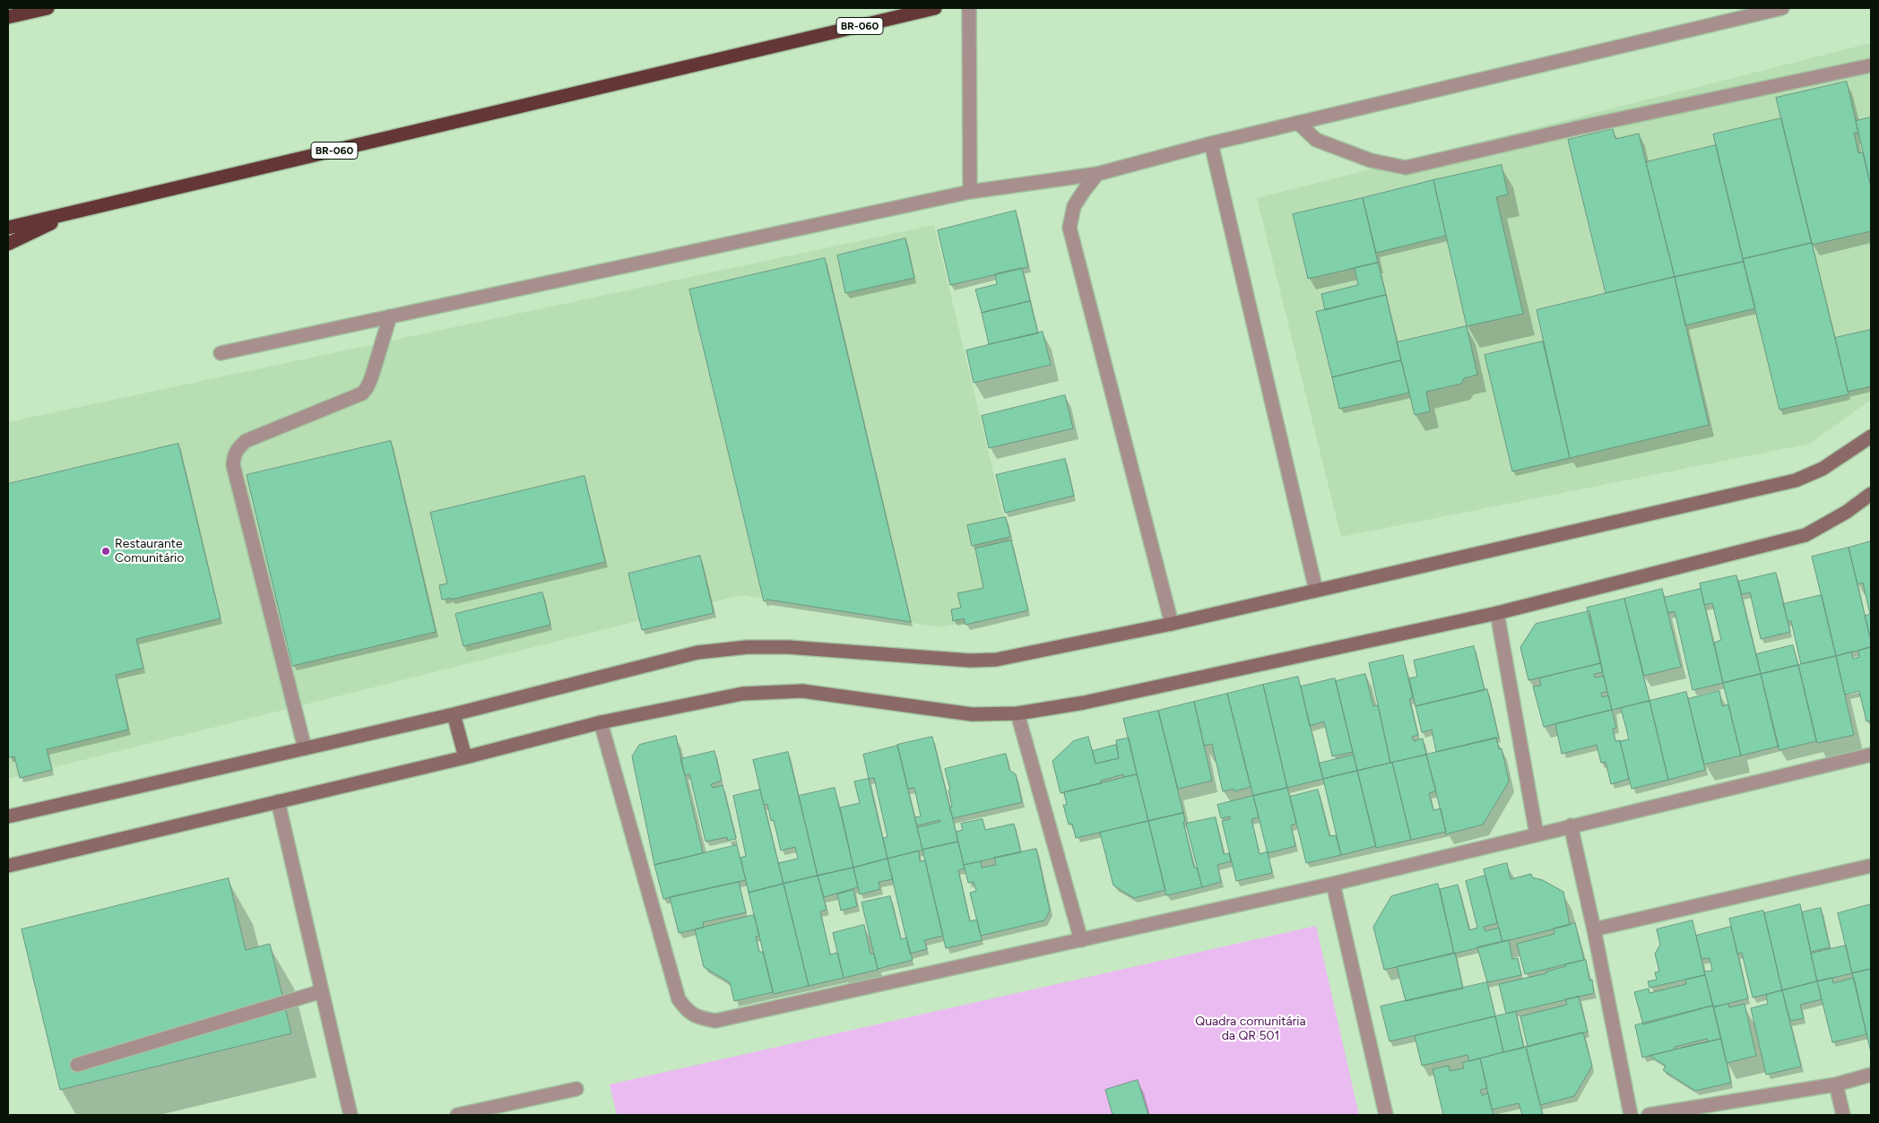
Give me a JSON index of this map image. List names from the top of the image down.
{
  "streets": {
    "highway": ["BR-060"]
  },
  "parks": ["Quadra comunitária da QR 501"],
  "places": ["Restaurante Comunitário"]
}
